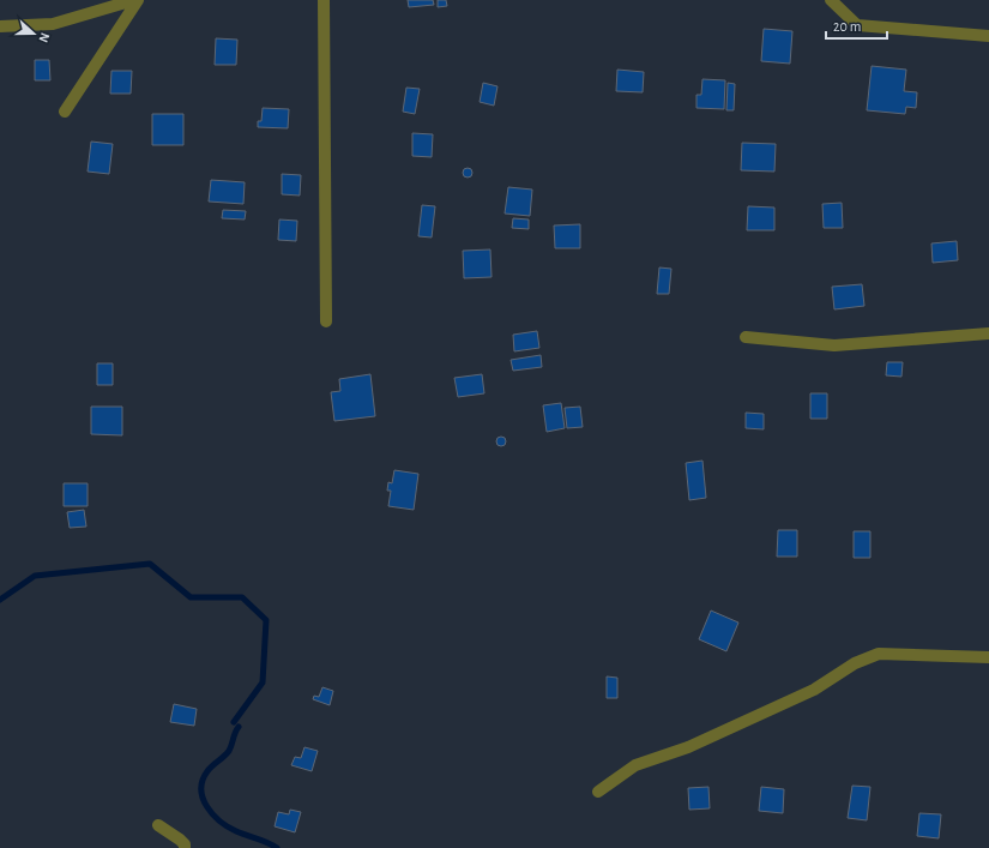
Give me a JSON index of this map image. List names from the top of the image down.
{
  "scale_bar": "20 m",
  "north": "right"
}
